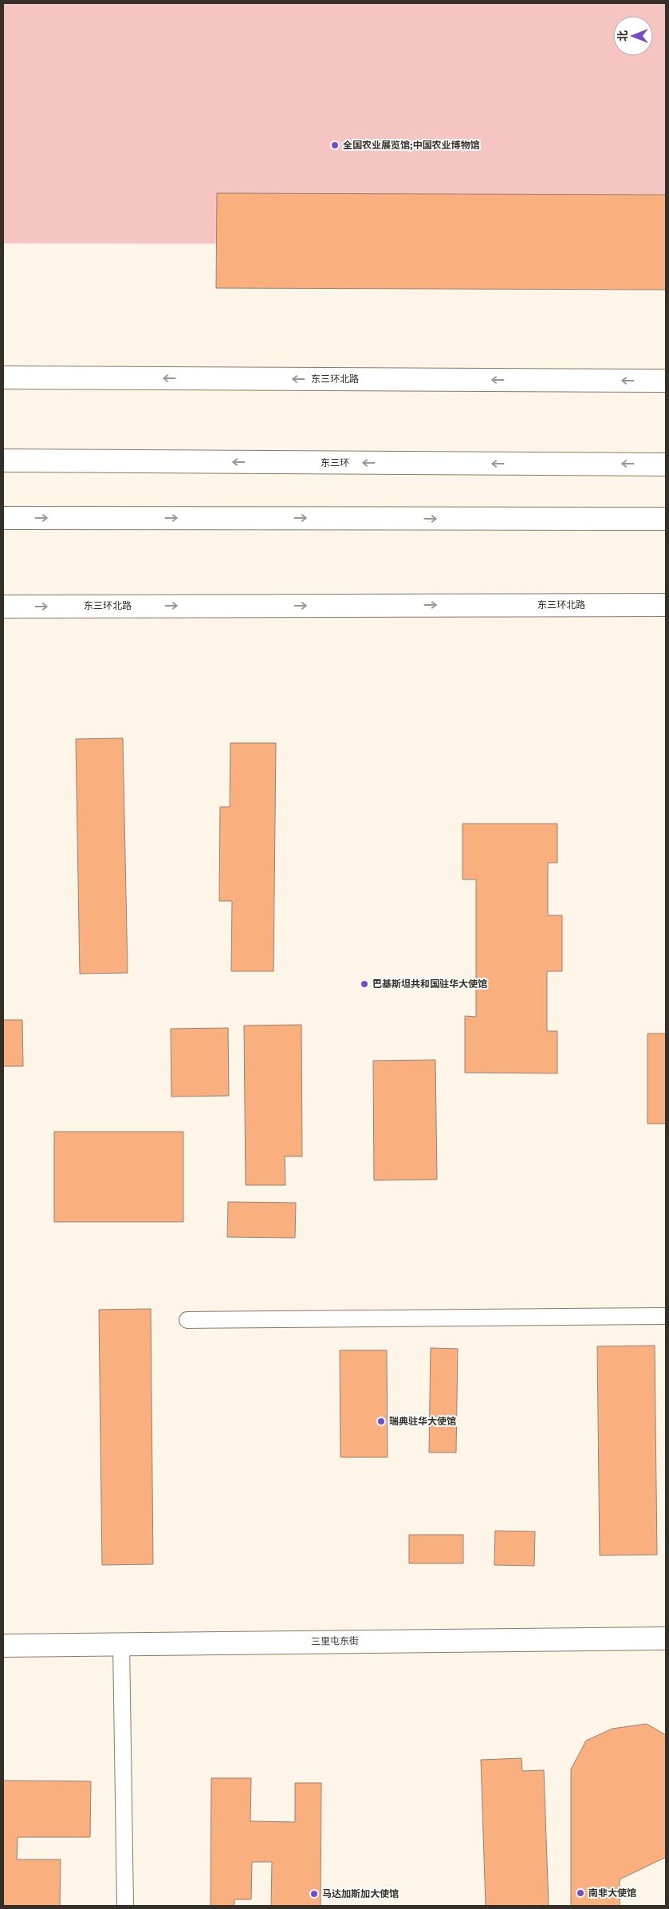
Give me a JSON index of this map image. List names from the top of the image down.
{
  "streets": {
    "main road": ["东三环北路", "东三环", "三里屯东街"]
  },
  "places": [
    "全国农业展览馆;中国农业博物馆",
    "巴基斯坦共和国驻华大使馆",
    "瑞典驻华大使馆",
    "南非大使馆",
    "马达加斯加大使馆"
  ],
  "north": "left"
}
